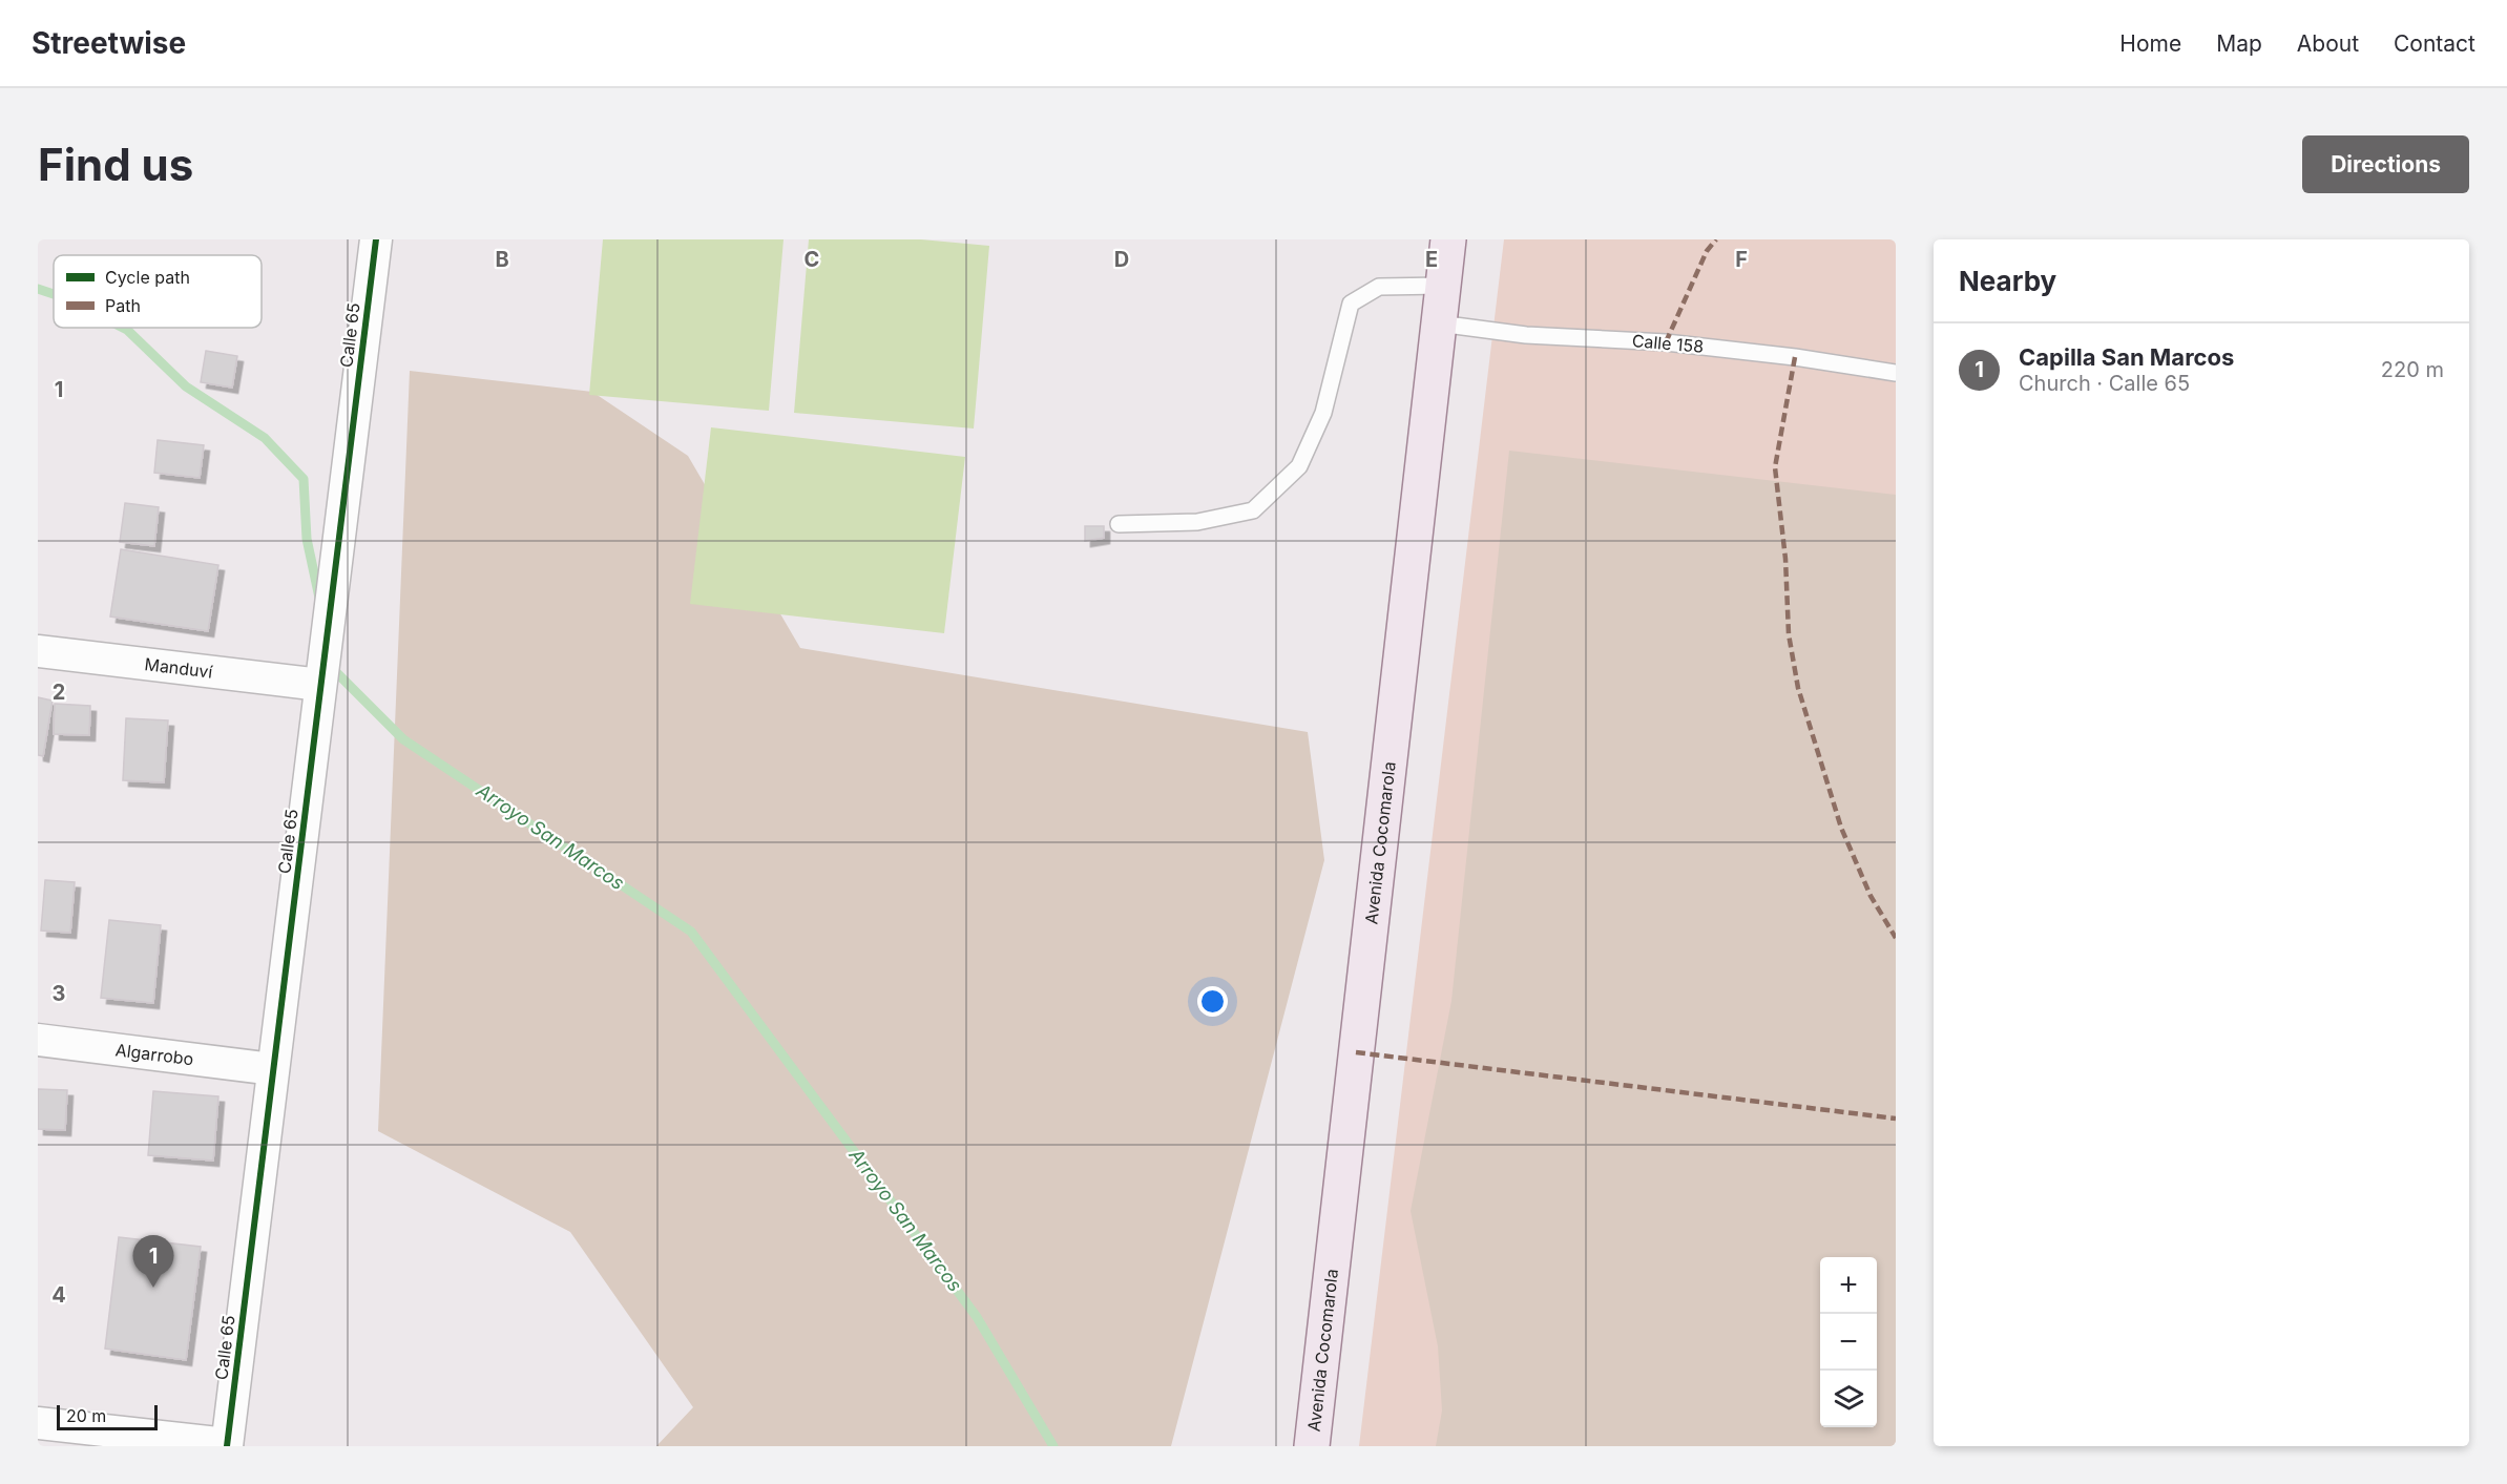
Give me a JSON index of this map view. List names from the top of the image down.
{
  "streets": {
    "main road": ["Avenida Cocomarola"],
    "street": ["Calle 65", "Manduví", "Algarrobo"],
    "lane": ["Calle 158"]
  },
  "crossings": [
    ["Calle 65", "Manduví"],
    ["Calle 65", "Algarrobo"],
    ["Calle 158", "Avenida Cocomarola"]
  ],
  "water": ["Arroyo San Marcos"],
  "legend": ["Cycle path", "Path"],
  "scale_bar": "20 m",
  "page": {
    "header": "Streetwise",
    "nav": [
      "Home",
      "Map",
      "About",
      "Contact"
    ],
    "buttons": "Directions",
    "title": "Find us",
    "heading": "Nearby",
    "list": [
      {
        "mark": "1",
        "name": "Capilla San Marcos",
        "note": "Church · Calle 65",
        "value": "220 m"
      }
    ],
    "pins": "1",
    "map_buttons": ["+", "−"],
    "scale": "20 m"
  },
  "grid": {
    "columns": [
      "B",
      "C",
      "D",
      "E",
      "F"
    ],
    "rows": [
      "1",
      "2",
      "3",
      "4"
    ]
  }
}
